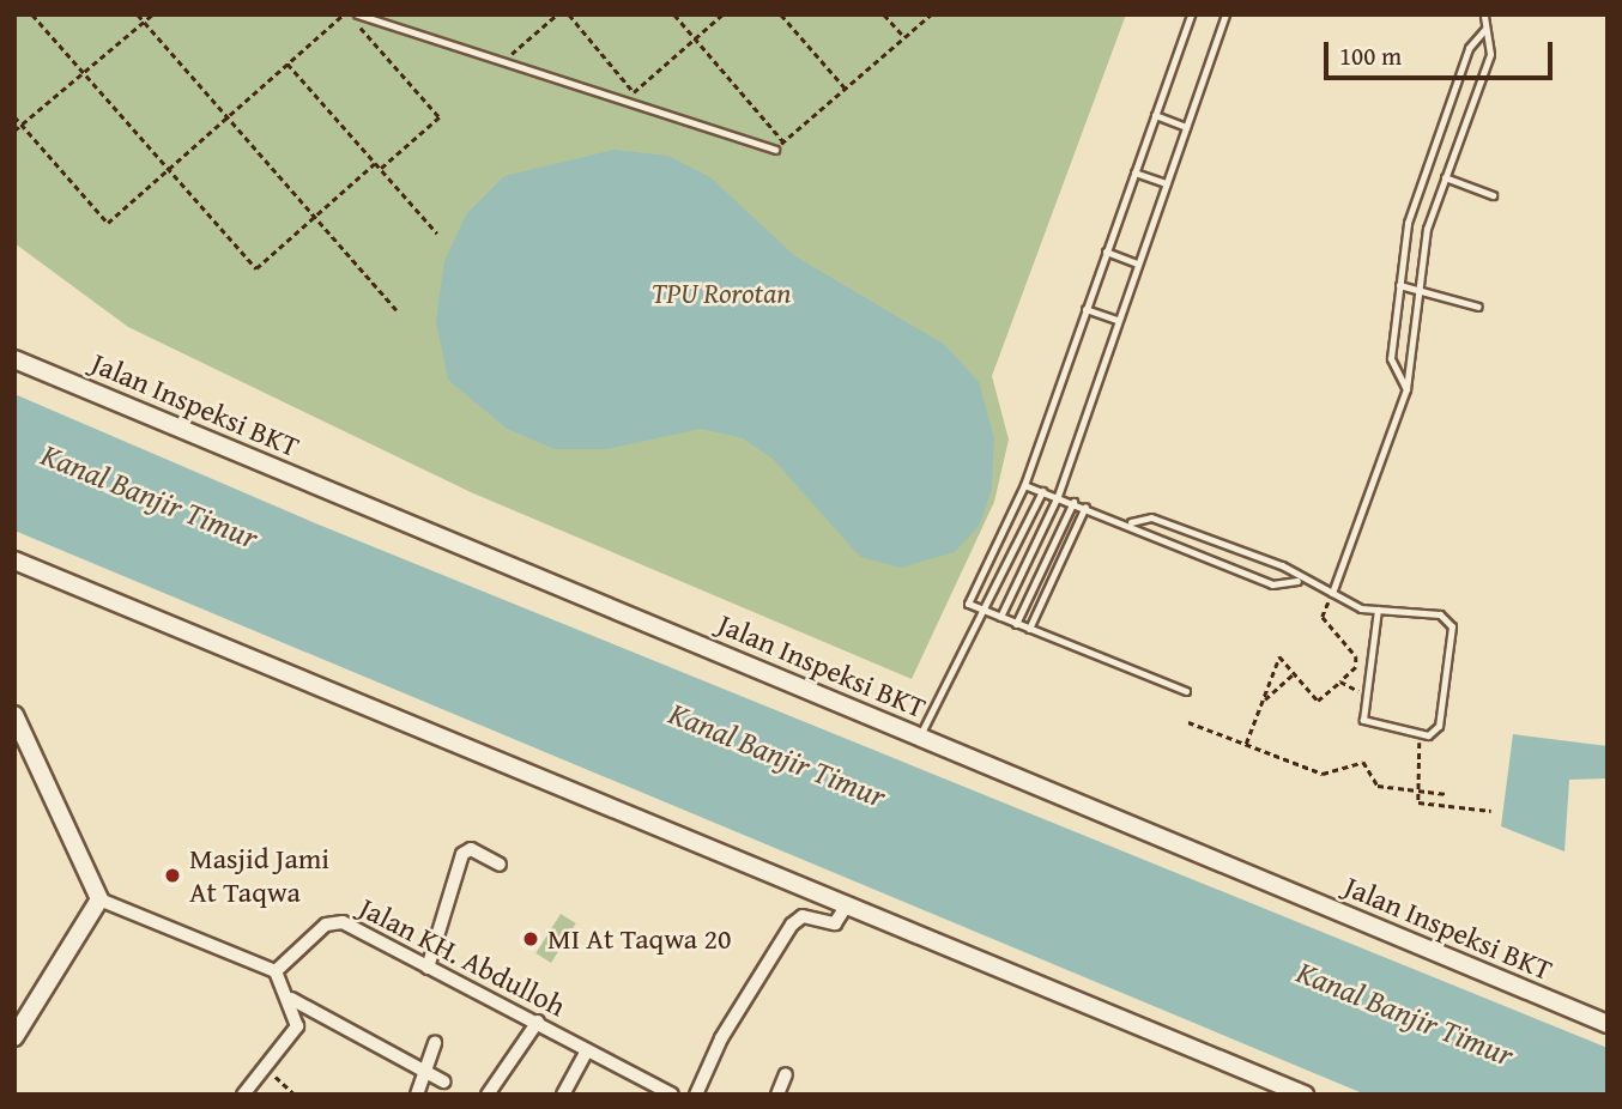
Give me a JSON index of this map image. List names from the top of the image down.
{
  "streets": {
    "street": ["Jalan Inspeksi BKT", "Jalan KH. Abdulloh"]
  },
  "water": ["Kanal Banjir Timur"],
  "parks": ["TPU Rorotan"],
  "places": ["Masjid Jami At Taqwa", "MI At Taqwa 20"],
  "scale_bar": "100 m"
}
